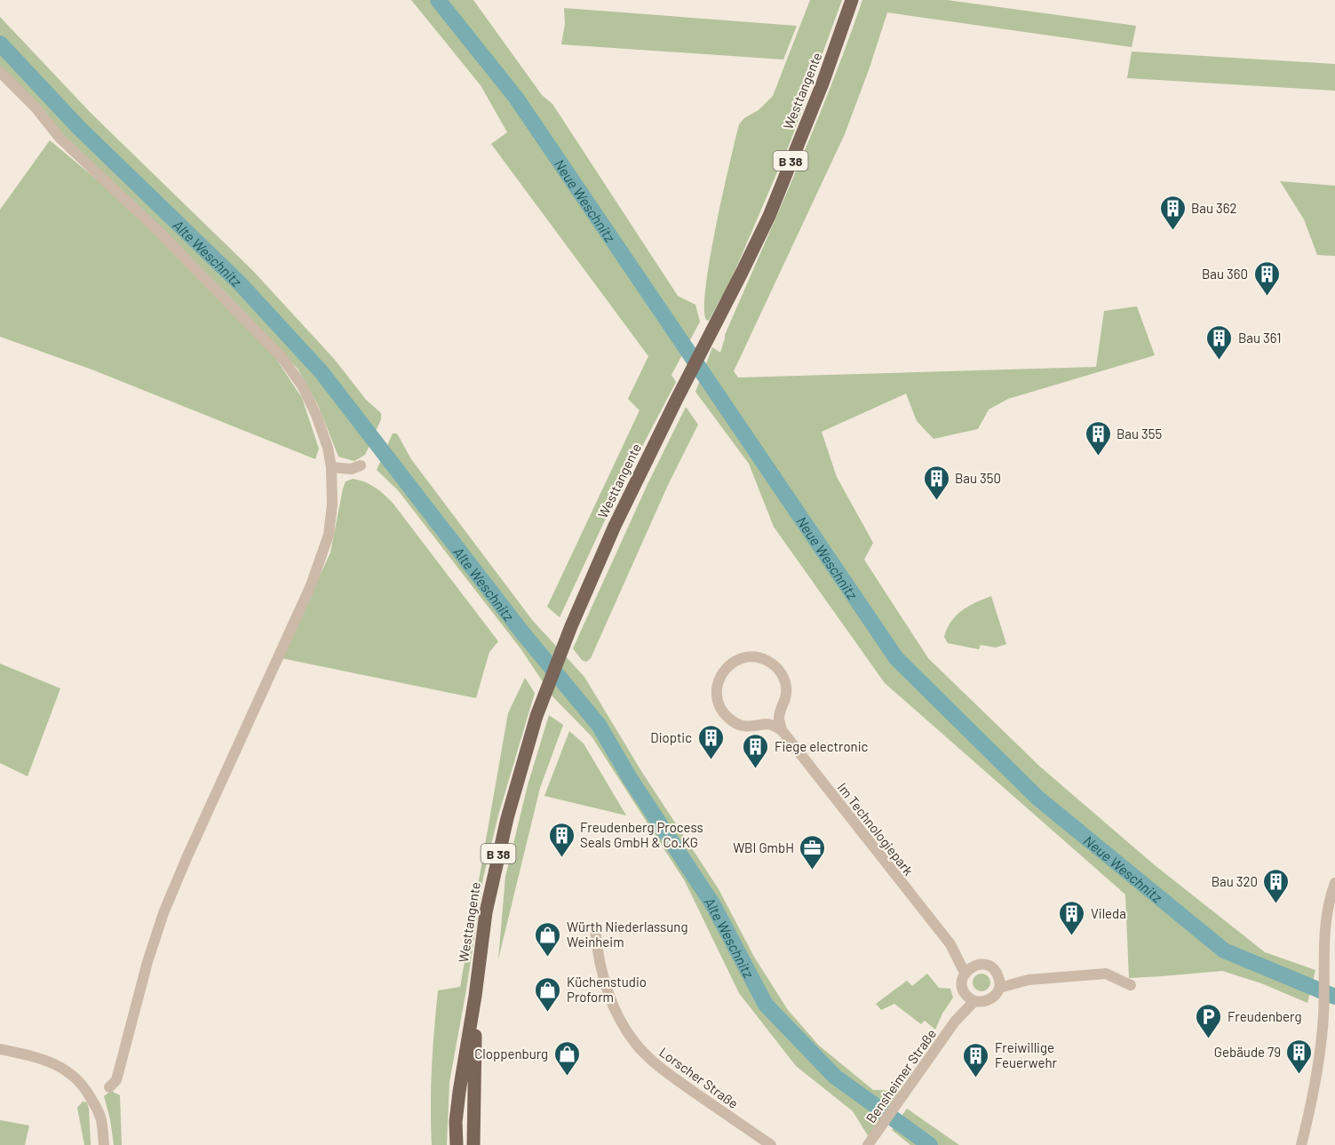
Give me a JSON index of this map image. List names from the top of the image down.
{
  "streets": {
    "main road": ["Westtangente", "B 38"],
    "street": ["Im Technologiepark", "Bensheimer Straße", "Lorscher Straße"]
  },
  "crossings": [
    ["Im Technologiepark", "Bensheimer Straße"]
  ],
  "water": ["Neue Weschnitz", "Alte Weschnitz"],
  "places": {
    "building": [
      "Bau 362",
      "Bau 360",
      "Bau 361",
      "Bau 355",
      "Bau 350",
      "Dioptic",
      "Fiege electronic",
      "Freudenberg Process Seals GmbH & Co.KG",
      "Bau 320",
      "Vileda",
      "Gebäude 79",
      "Freiwillige Feuerwehr"
    ],
    "office": ["WBI GmbH"],
    "shop": ["Würth Niederlassung Weinheim", "Küchenstudio Proform", "Cloppenburg"],
    "parking": ["Freudenberg"]
  }
}
